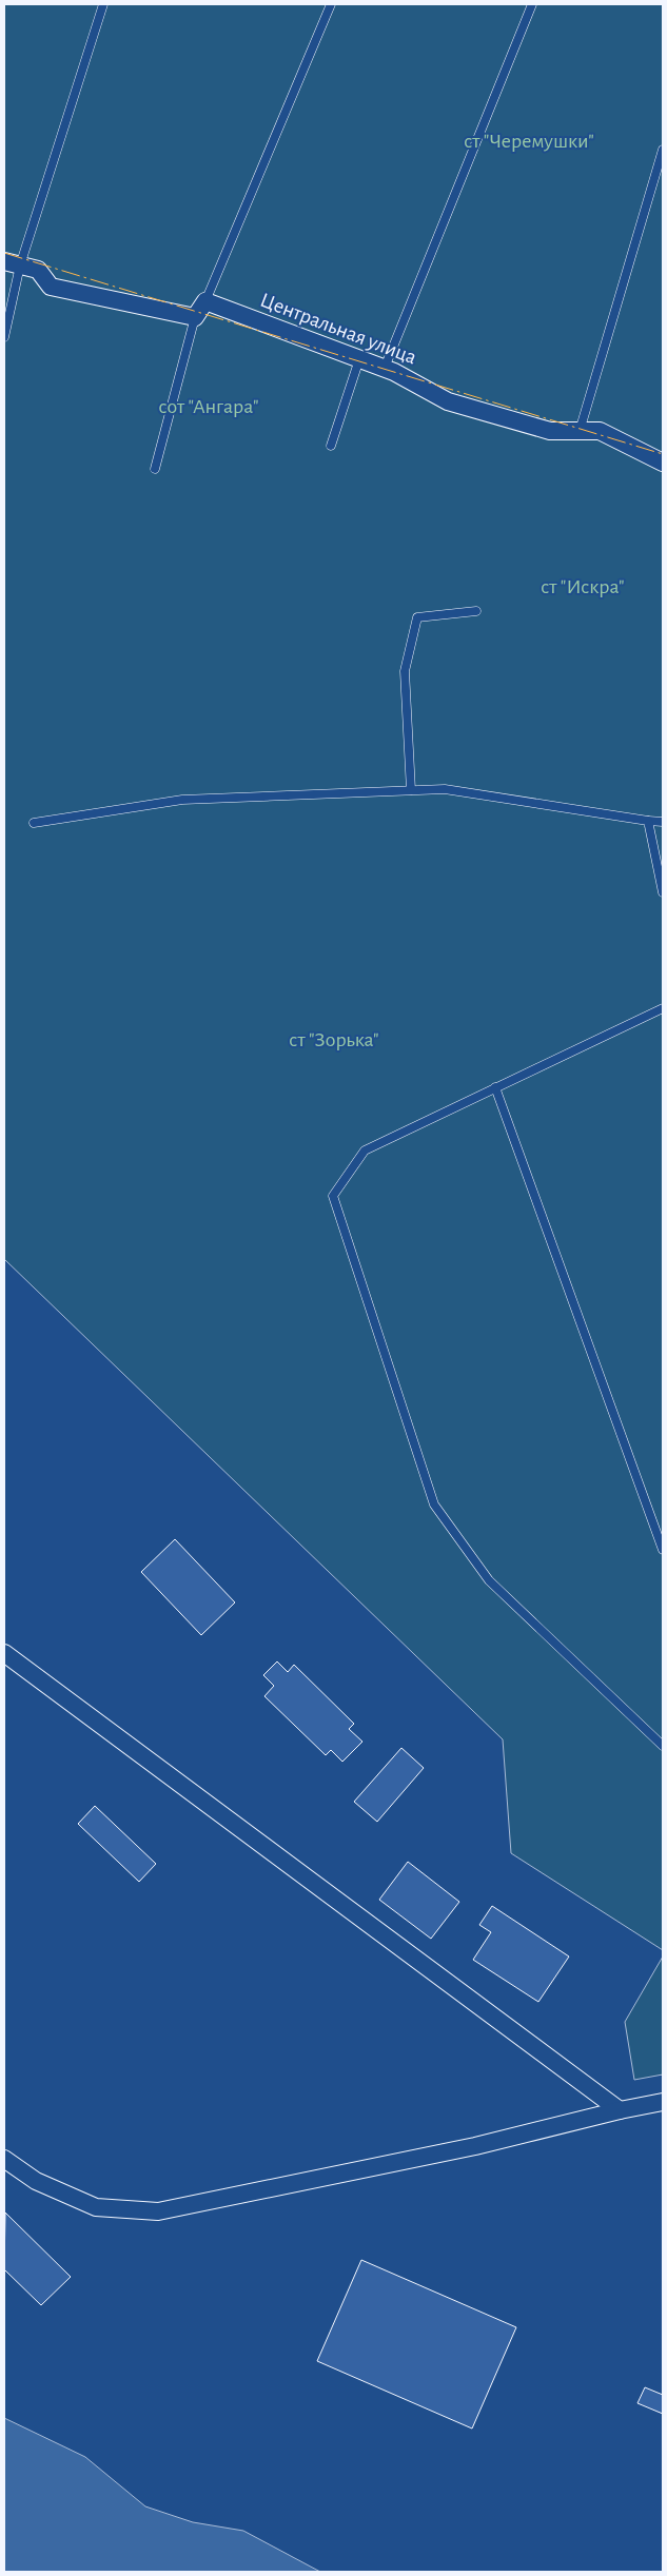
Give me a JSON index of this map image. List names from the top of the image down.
{
  "streets": {
    "street": ["Центральная улица"]
  },
  "parks": [
    "ст \"Черемушки\"",
    "сот \"Ангара\"",
    "ст \"Искра\"",
    "ст \"Зорька\""
  ]
}
